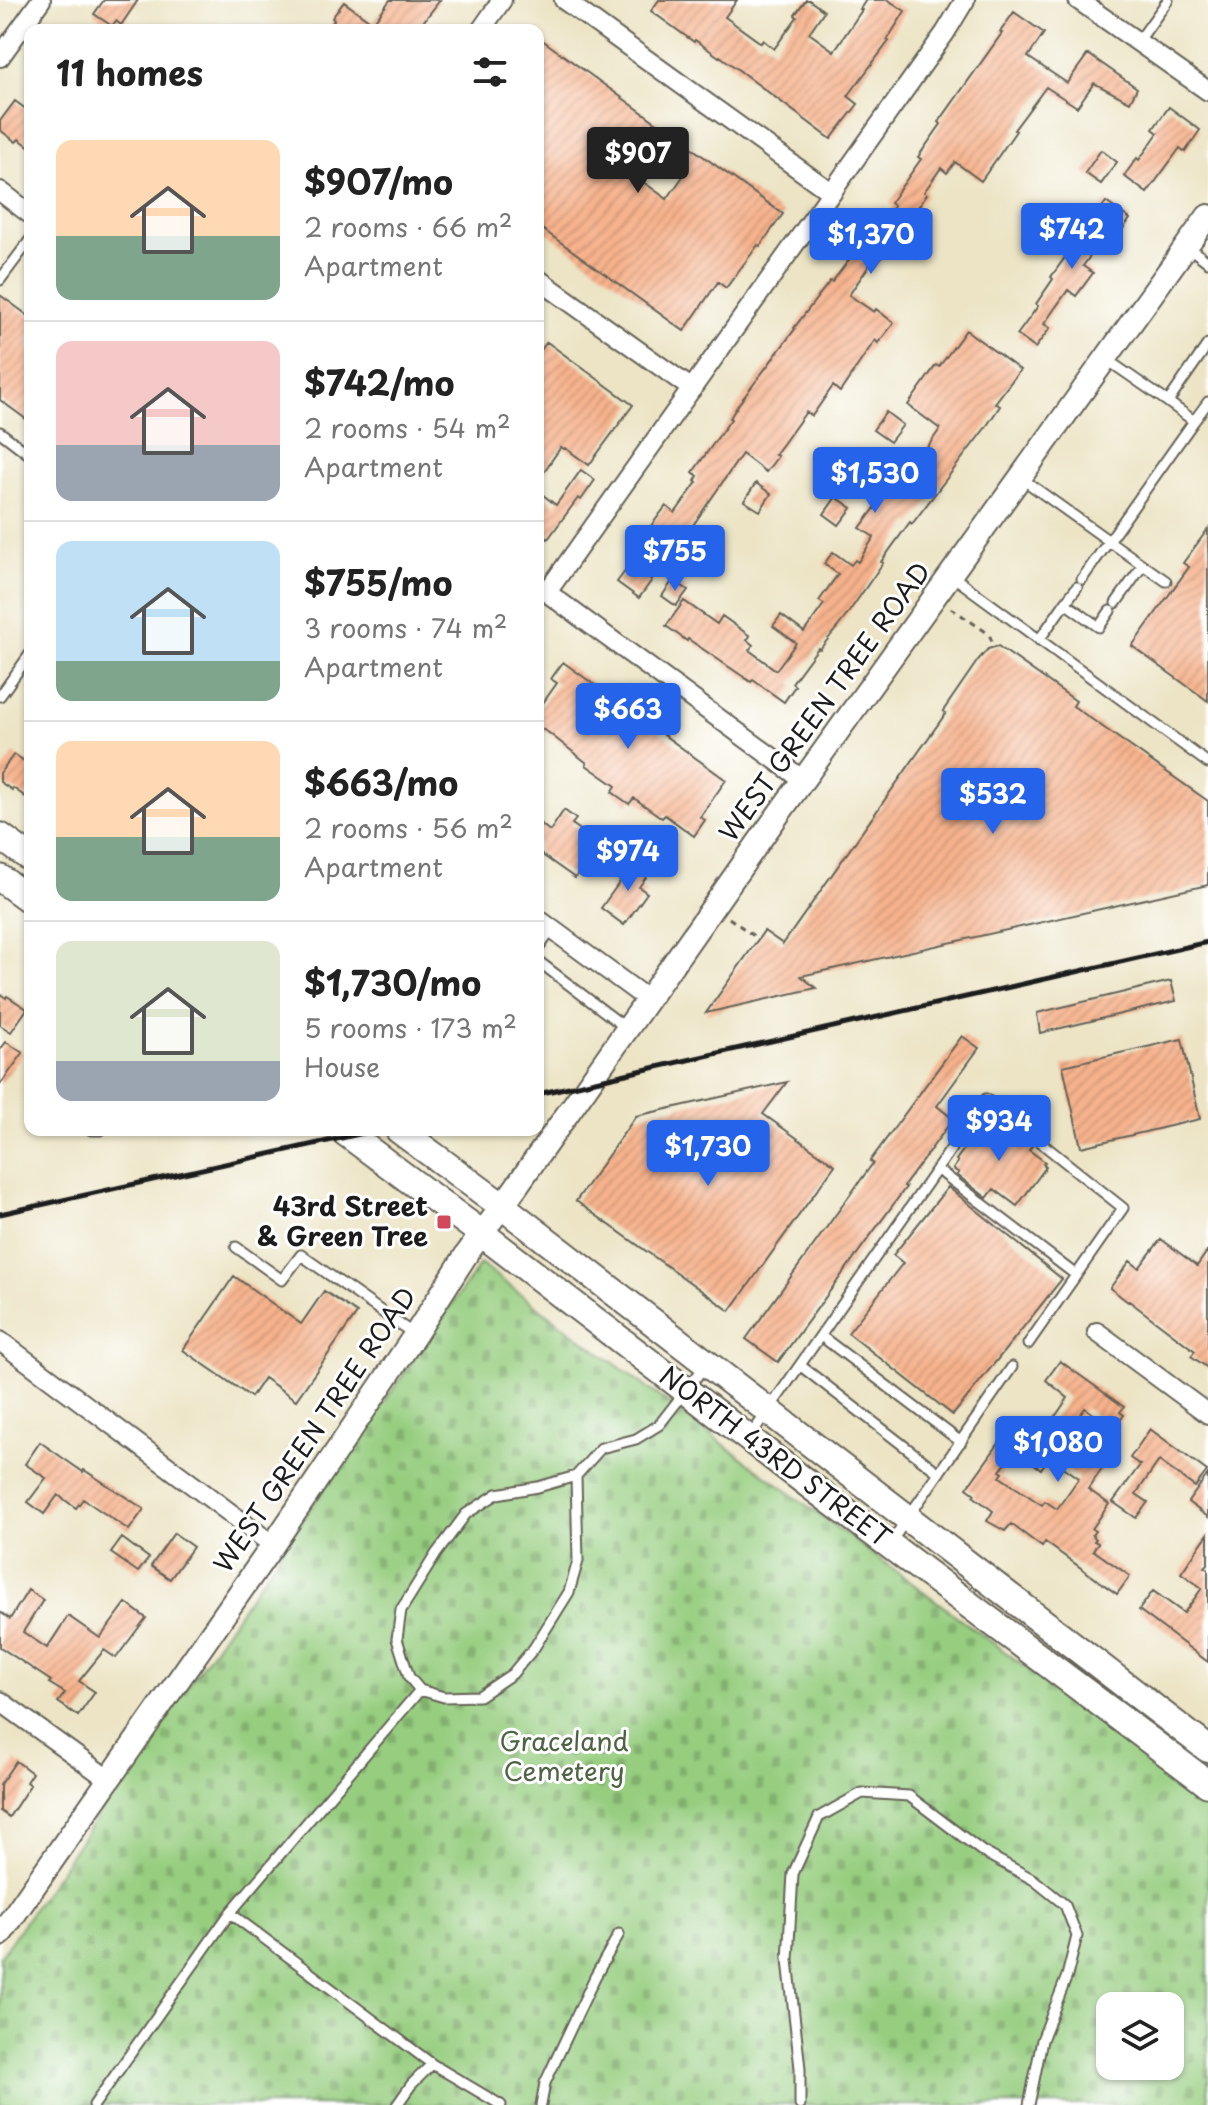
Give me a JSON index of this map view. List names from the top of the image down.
{
  "streets": {
    "main road": ["NORTH 43RD STREET"],
    "street": ["WEST GREEN TREE ROAD"]
  },
  "crossings": [
    ["WEST GREEN TREE ROAD", "NORTH 43RD STREET"]
  ],
  "parks": ["Graceland Cemetery"],
  "places": {
    "transit": ["43rd Street & Green Tree"]
  },
  "page": {
    "heading": "11 homes",
    "list": [
      {
        "name": "$907/mo",
        "note": "2 rooms · 66 m² · Apartment"
      },
      {
        "name": "$742/mo",
        "note": "2 rooms · 54 m² · Apartment"
      },
      {
        "name": "$755/mo",
        "note": "3 rooms · 74 m² · Apartment"
      },
      {
        "name": "$663/mo",
        "note": "2 rooms · 56 m² · Apartment"
      },
      {
        "name": "$1,730/mo",
        "note": "5 rooms · 173 m² · House"
      }
    ],
    "price": [
      "$907",
      "$742",
      "$1,370",
      "$1,530",
      "$755",
      "$663",
      "$532",
      "$974",
      "$934",
      "$1,730",
      "$1,080"
    ]
  }
}
